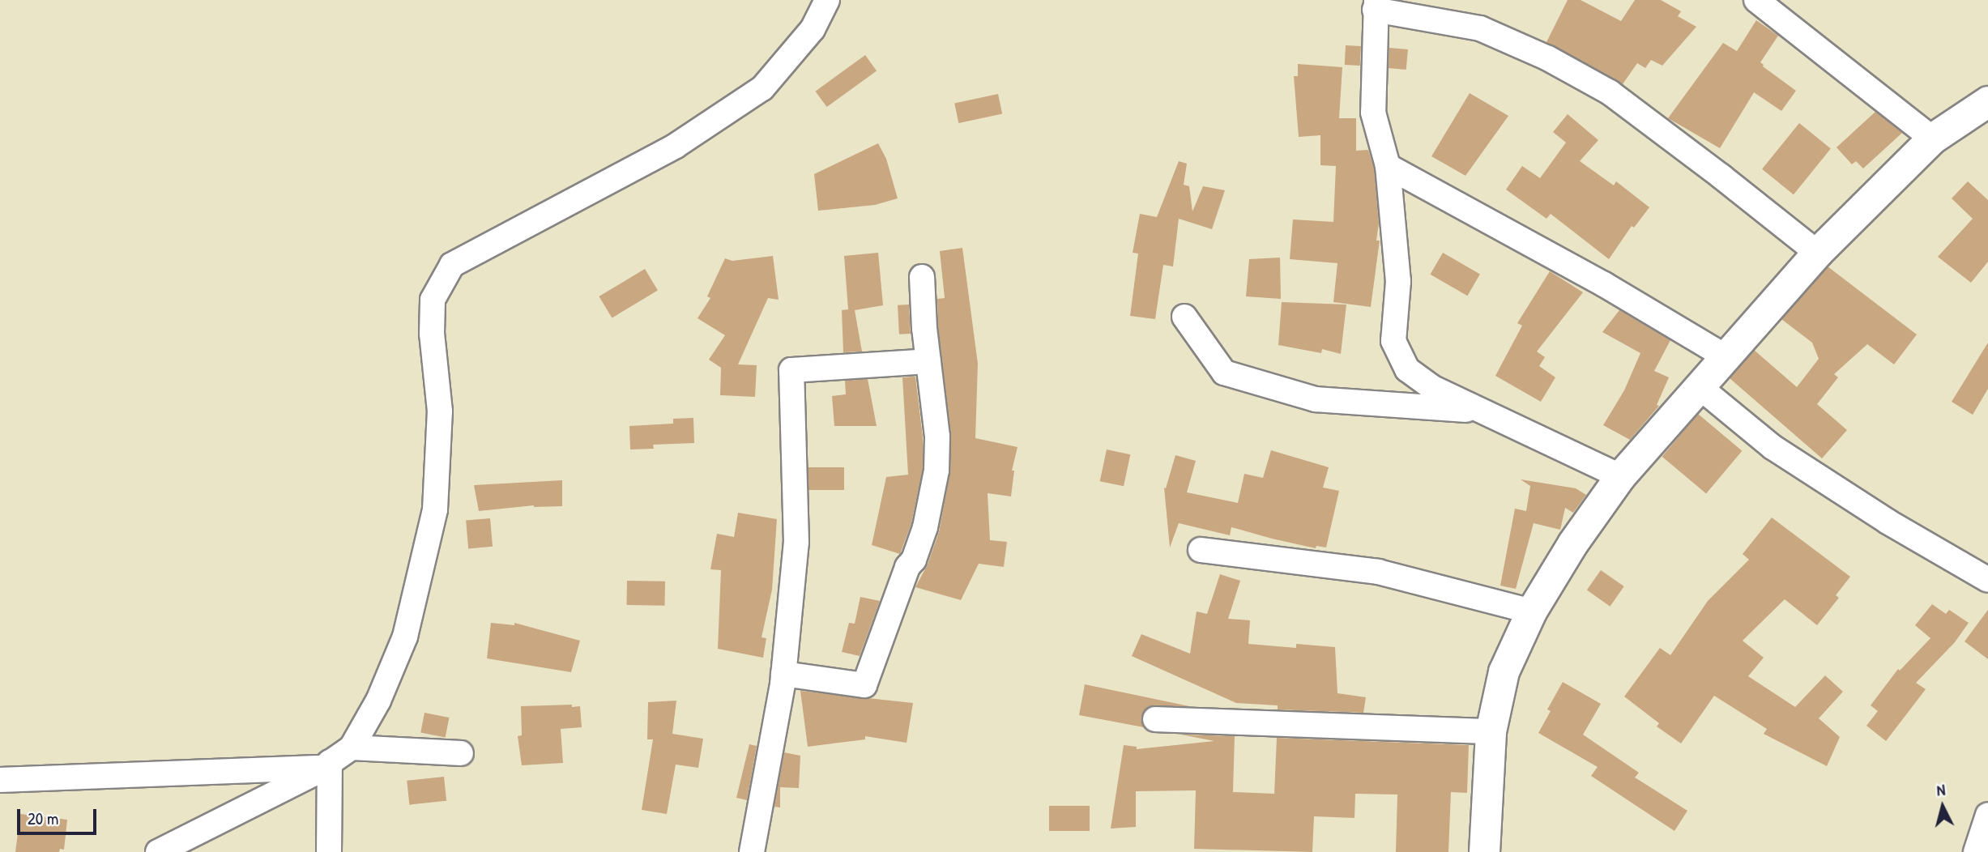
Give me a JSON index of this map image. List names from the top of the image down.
{
  "scale_bar": "20 m",
  "north": "top"
}
